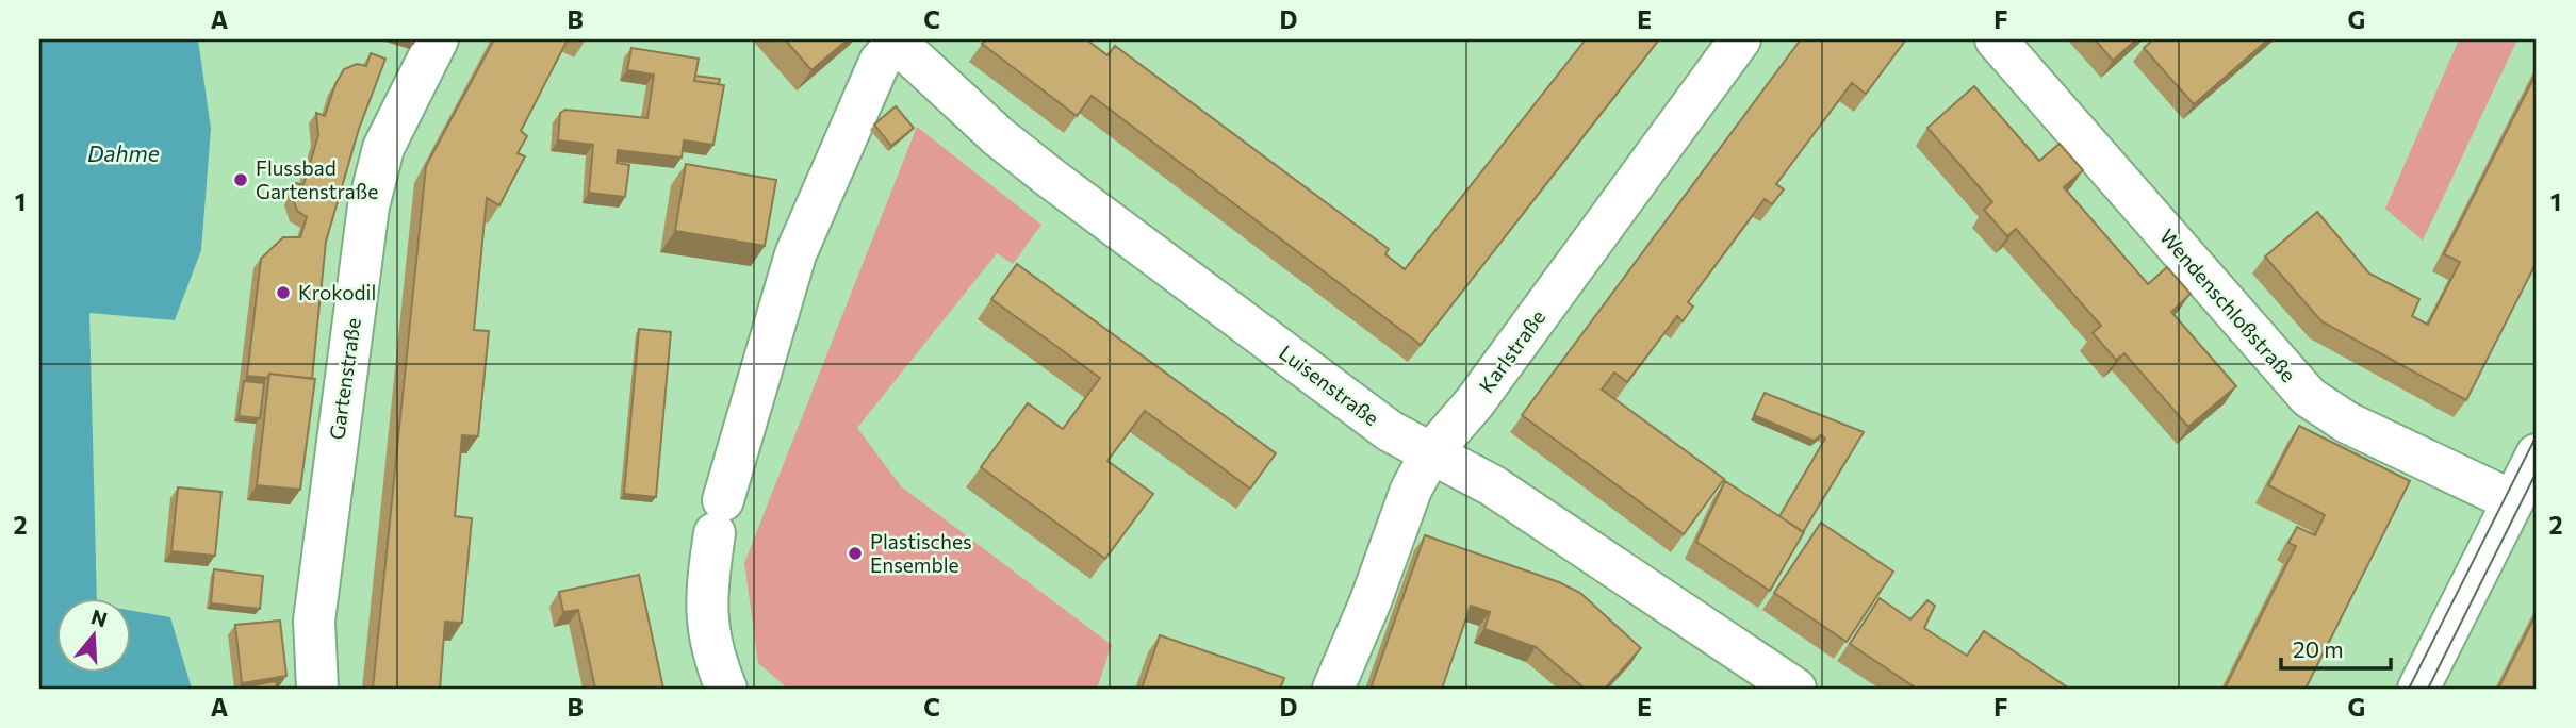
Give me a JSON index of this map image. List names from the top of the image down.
{
  "streets": {
    "street": [
      "Wendenschloßstraße",
      "Karlstraße",
      "Gartenstraße",
      "Luisenstraße"
    ]
  },
  "crossings": [
    ["Karlstraße", "Luisenstraße"]
  ],
  "water": ["Dahme"],
  "places": ["Flussbad Gartenstraße", "Krokodil", "Plastisches Ensemble"],
  "scale_bar": "20 m",
  "north": "top",
  "grid": {
    "columns": [
      "A",
      "B",
      "C",
      "D",
      "E",
      "F",
      "G"
    ],
    "rows": ["1", "2"]
  }
}
